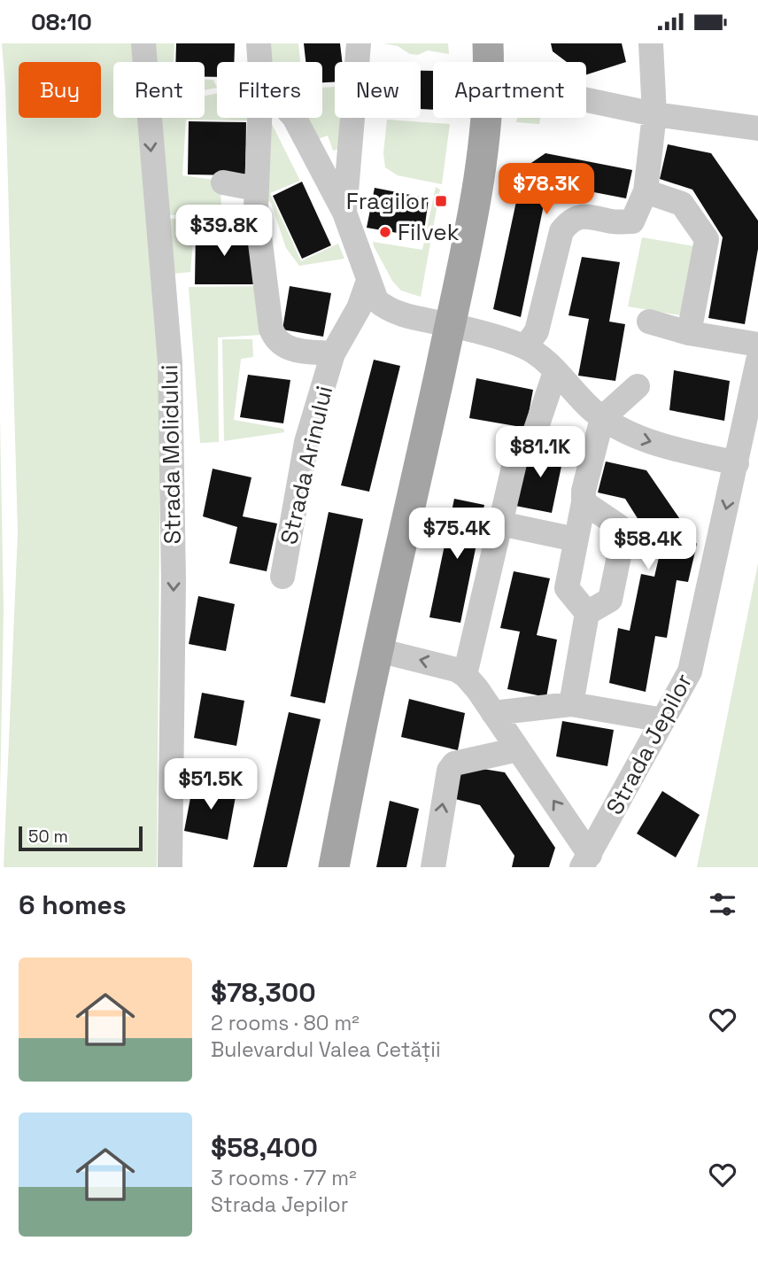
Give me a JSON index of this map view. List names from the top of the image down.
{
  "streets": {
    "street": ["Strada Molidului", "Strada Arinului", "Strada Jepilor"]
  },
  "one_way": ["Strada Molidului"],
  "places": {
    "transit": ["Fragilor"],
    "other": ["Filvek"]
  },
  "scale_bar": "50 m",
  "page": {
    "status": "08:10",
    "chip": [
      "Buy",
      "Rent",
      "Filters",
      "New",
      "Apartment"
    ],
    "price": [
      "$78.3K",
      "$39.8K",
      "$81.1K",
      "$75.4K",
      "$58.4K",
      "$51.5K"
    ],
    "scale": "50 m",
    "heading": "6 homes",
    "list": [
      {
        "name": "$78,300",
        "note": "2 rooms · 80 m² · Bulevardul Valea Cetății"
      },
      {
        "name": "$58,400",
        "note": "3 rooms · 77 m² · Strada Jepilor"
      }
    ]
  }
}
